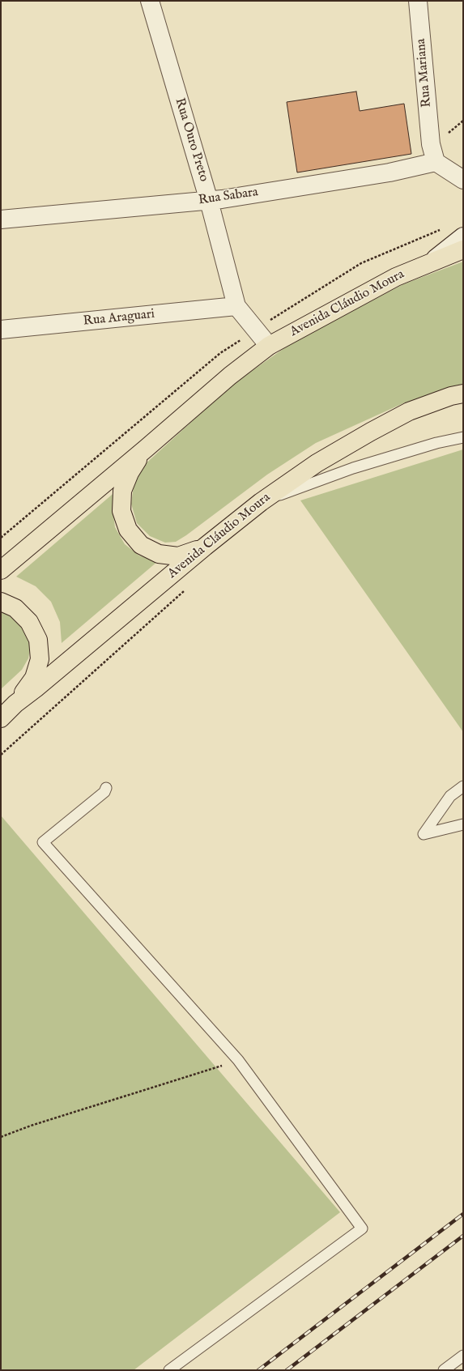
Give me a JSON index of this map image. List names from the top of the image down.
{
  "streets": {
    "highway": ["Avenida Cláudio Moura"],
    "street": [
      "Rua Mariana",
      "Rua Ouro Preto",
      "Rua Sabara",
      "Rua Araguari"
    ]
  },
  "crossings": [
    ["Rua Mariana", "Rua Sabara"],
    ["Rua Ouro Preto", "Rua Sabara"],
    ["Rua Ouro Preto", "Avenida Cláudio Moura"],
    ["Rua Ouro Preto", "Rua Araguari"]
  ]
}
